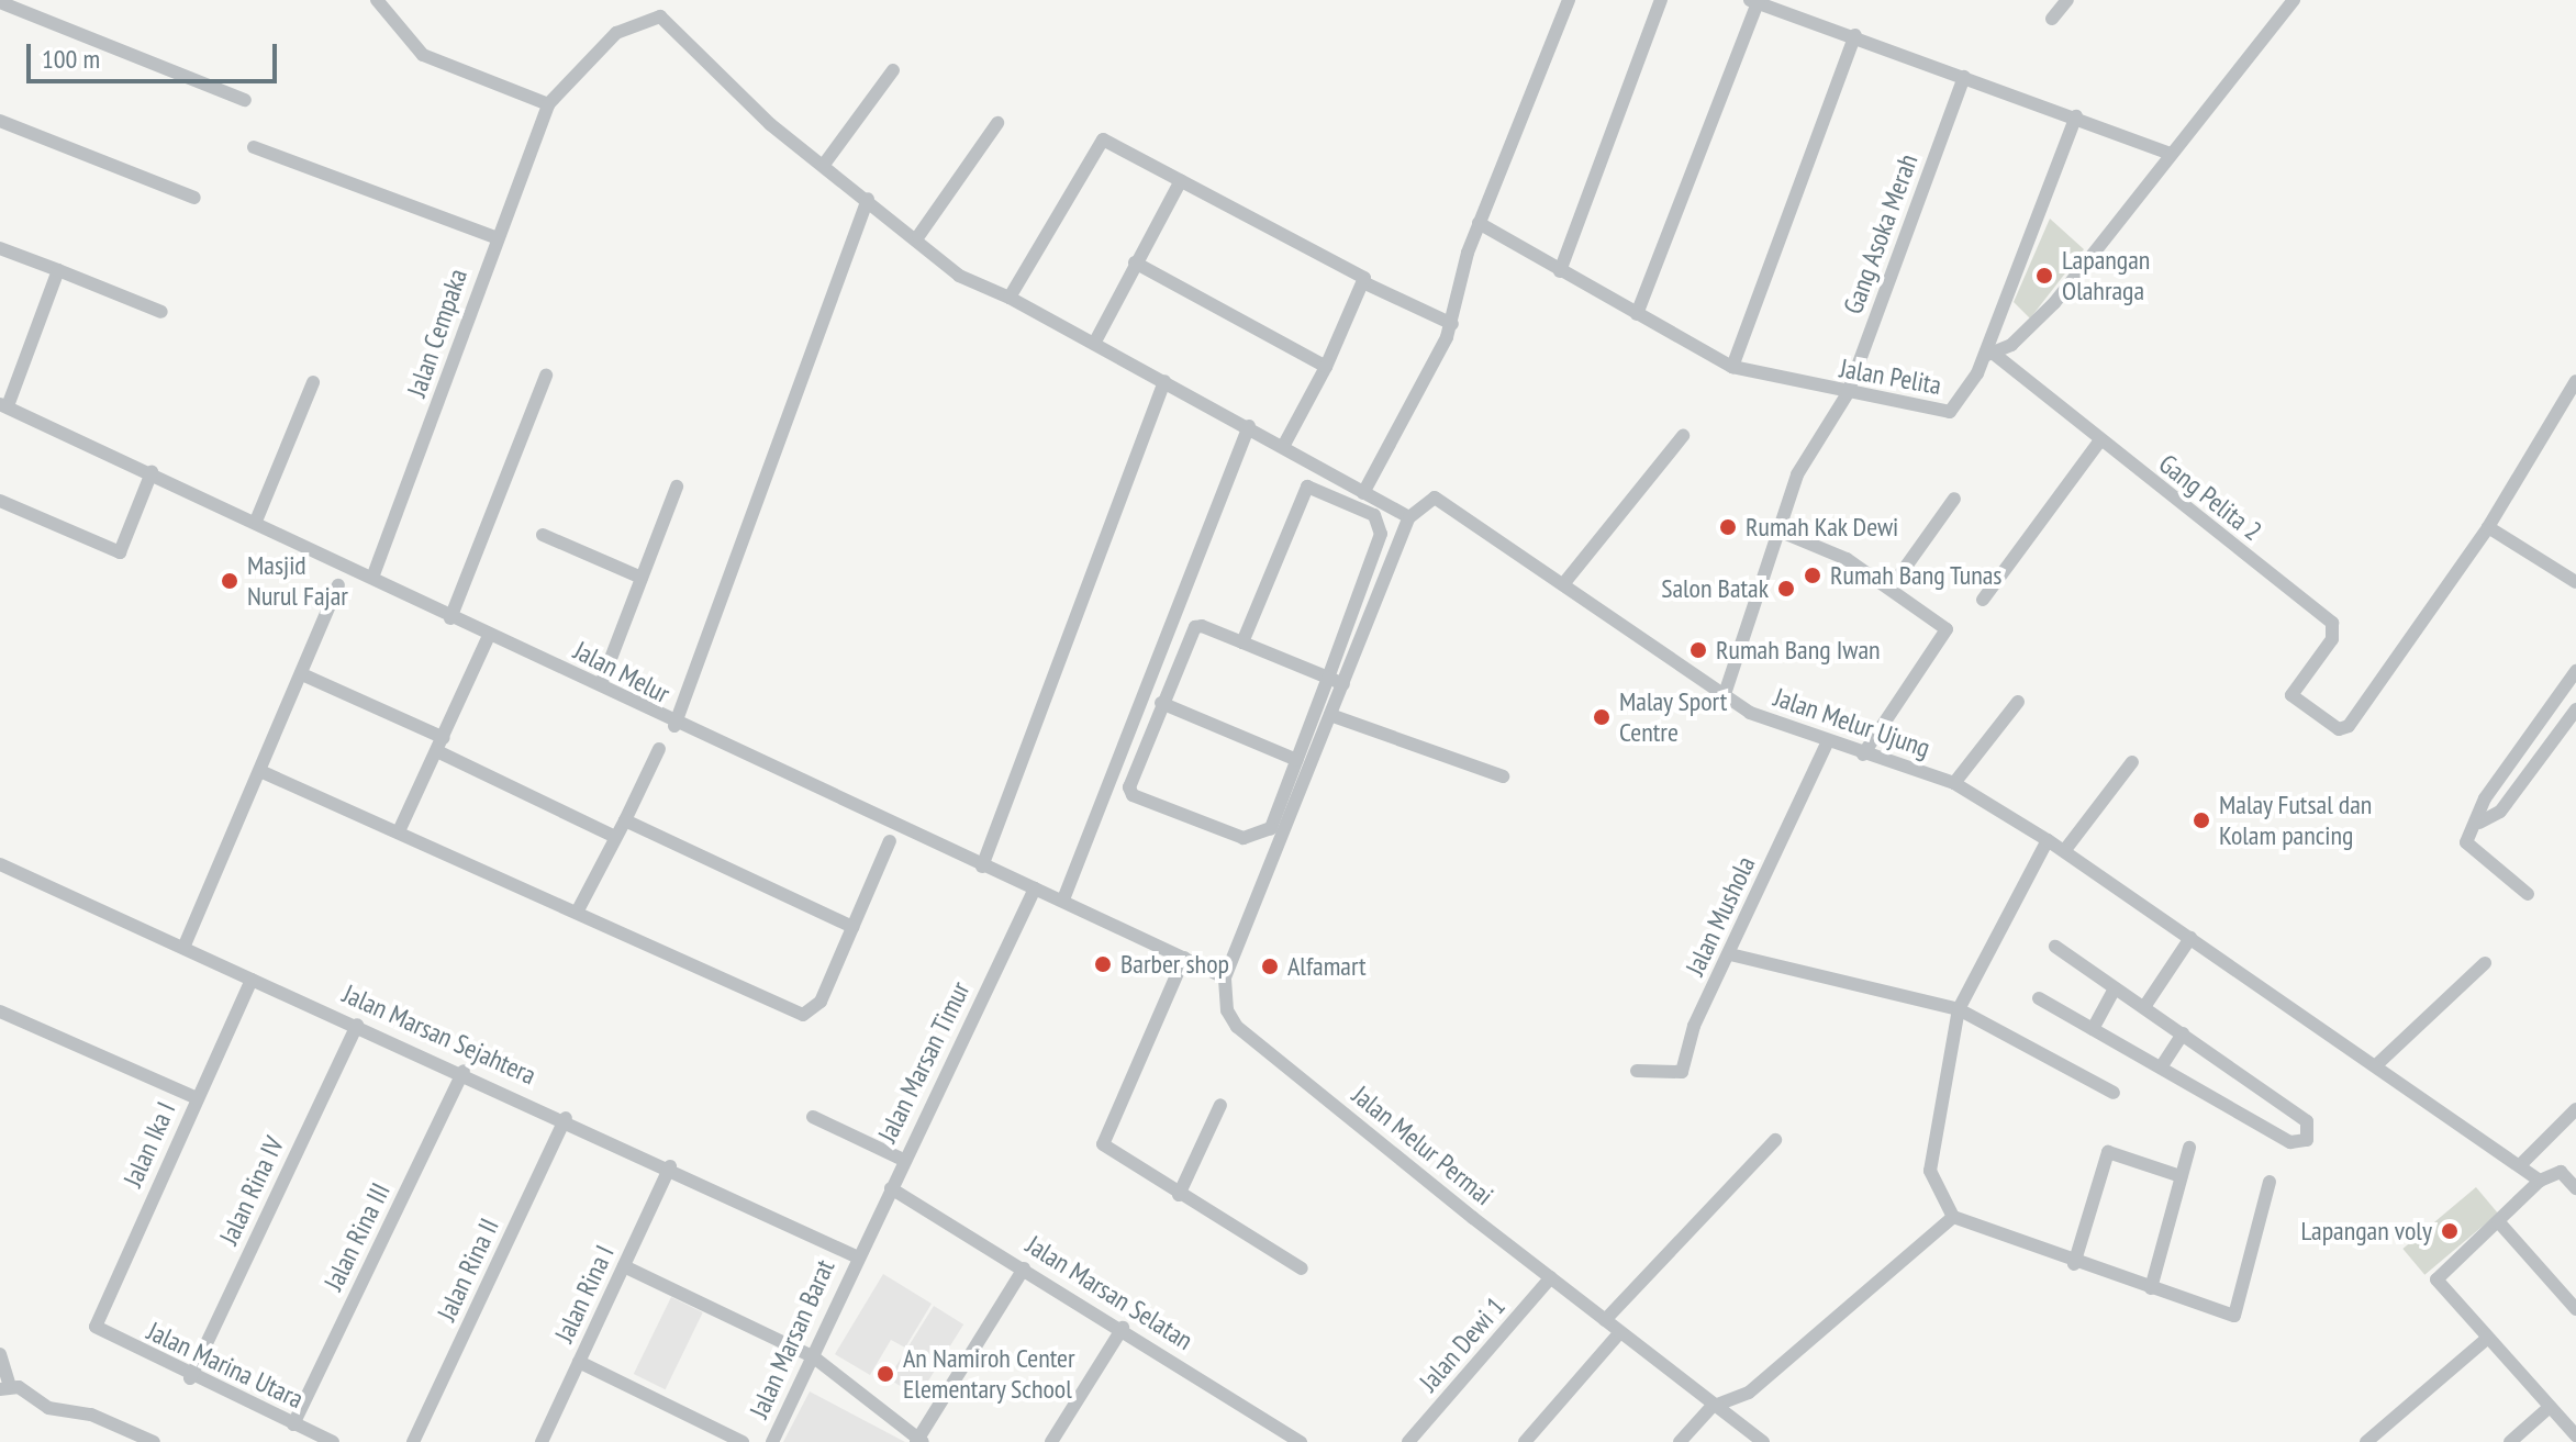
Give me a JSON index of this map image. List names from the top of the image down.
{
  "streets": {
    "street": [
      "Gang Asoka Merah",
      "Jalan Cempaka",
      "Jalan Pelita",
      "Gang Pelita 2",
      "Jalan Melur",
      "Jalan Melur Ujung",
      "Jalan Mushola",
      "Jalan Marsan Sejahtera",
      "Jalan Marsan Timur",
      "Jalan Ika I",
      "Jalan Melur Permai",
      "Jalan Rina IV",
      "Jalan Rina III",
      "Jalan Rina II",
      "Jalan Marsan Selatan",
      "Jalan Rina I",
      "Jalan Marsan Barat",
      "Jalan Dewi 1",
      "Jalan Marina Utara"
    ]
  },
  "crossings": [
    ["Gang Asoka Merah", "Jalan Pelita"],
    ["Gang Asoka Merah", "Jalan Melur Ujung"],
    ["Jalan Cempaka", "Jalan Melur"],
    ["Jalan Pelita", "Gang Pelita 2"],
    ["Jalan Melur", "Jalan Marsan Timur"],
    ["Jalan Melur", "Jalan Melur Permai"],
    ["Jalan Melur Ujung", "Jalan Mushola"],
    ["Jalan Marsan Sejahtera", "Jalan Marsan Timur"],
    ["Jalan Marsan Sejahtera", "Jalan Ika I"],
    ["Jalan Marsan Sejahtera", "Jalan Rina IV"],
    ["Jalan Marsan Sejahtera", "Jalan Rina III"],
    ["Jalan Marsan Sejahtera", "Jalan Rina II"],
    ["Jalan Marsan Sejahtera", "Jalan Rina I"],
    ["Jalan Marsan Sejahtera", "Jalan Marsan Barat"],
    ["Jalan Marsan Timur", "Jalan Marsan Selatan"],
    ["Jalan Marsan Timur", "Jalan Marsan Barat"],
    ["Jalan Ika I", "Jalan Marina Utara"],
    ["Jalan Melur Permai", "Jalan Dewi 1"],
    ["Jalan Rina IV", "Jalan Marina Utara"],
    ["Jalan Rina III", "Jalan Marina Utara"]
  ],
  "places": [
    "Lapangan Olahraga",
    "Rumah Kak Dewi",
    "Rumah Bang Tunas",
    "Masjid Nurul Fajar",
    "Salon Batak",
    "Rumah Bang Iwan",
    "Malay Sport Centre",
    "Malay Futsal dan Kolam pancing",
    "Barber shop",
    "Alfamart",
    "Lapangan voly",
    "An Namiroh Center Elementary School"
  ],
  "scale_bar": "100 m"
}
